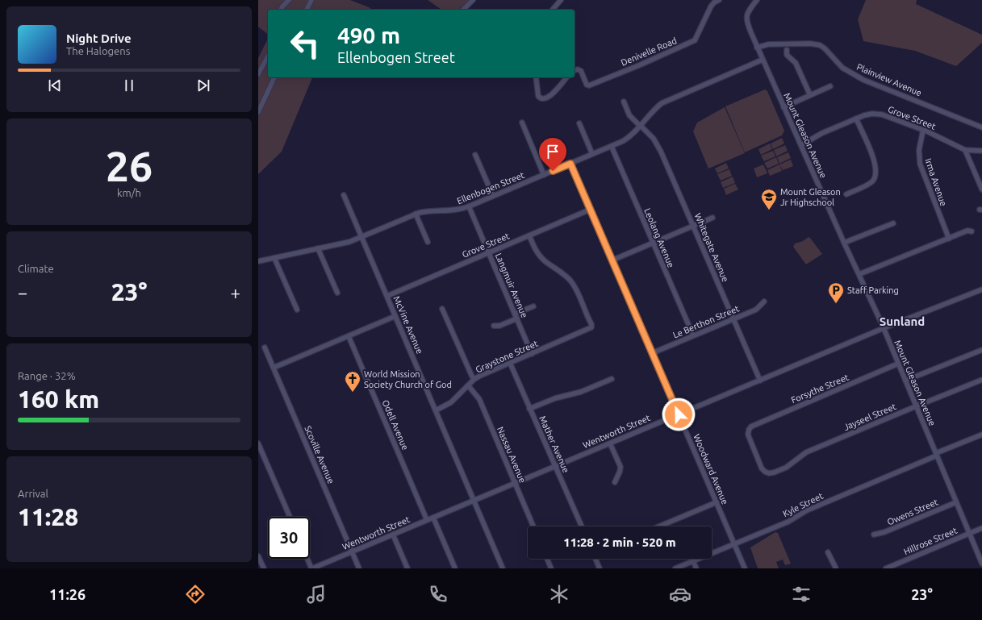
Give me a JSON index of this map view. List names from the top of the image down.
{
  "streets": {
    "street": [
      "Denivelle Road",
      "Plainview Avenue",
      "Grove Street",
      "Mount Gleason Avenue",
      "Irma Avenue",
      "Ellenbogen Street",
      "Leolang Avenue",
      "Whitegate Avenue",
      "Langmuir Avenue",
      "Le Berthon Street",
      "McVine Avenue",
      "Graystone Street",
      "Forsythe Street",
      "Jayseel Street",
      "Odell Avenue",
      "Wentworth Street",
      "Mather Avenue",
      "Scoville Avenue",
      "Nassau Avenue",
      "Woodward Avenue",
      "Kyle Street",
      "Owens Street",
      "Hillrose Street"
    ]
  },
  "crossings": [
    ["Plainview Avenue", "Mount Gleason Avenue"],
    ["Grove Street", "Mount Gleason Avenue"],
    ["Grove Street", "Irma Avenue"],
    ["Grove Street", "Langmuir Avenue"],
    ["Grove Street", "McVine Avenue"],
    ["Grove Street", "Graystone Street"],
    ["Grove Street", "Woodward Avenue"],
    ["Mount Gleason Avenue", "Ellenbogen Street"],
    ["Mount Gleason Avenue", "Forsythe Street"],
    ["Mount Gleason Avenue", "Jayseel Street"],
    ["Mount Gleason Avenue", "Wentworth Street"],
    ["Mount Gleason Avenue", "Kyle Street"],
    ["Mount Gleason Avenue", "Owens Street"],
    ["Mount Gleason Avenue", "Hillrose Street"],
    ["Ellenbogen Street", "Leolang Avenue"],
    ["Ellenbogen Street", "Whitegate Avenue"],
    ["Ellenbogen Street", "Langmuir Avenue"],
    ["Ellenbogen Street", "McVine Avenue"],
    ["Ellenbogen Street", "Woodward Avenue"],
    ["Leolang Avenue", "Le Berthon Street"],
    ["Whitegate Avenue", "Le Berthon Street"],
    ["Whitegate Avenue", "Wentworth Street"],
    ["Langmuir Avenue", "Graystone Street"],
    ["Le Berthon Street", "Woodward Avenue"],
    ["McVine Avenue", "Graystone Street"],
    ["McVine Avenue", "Wentworth Street"],
    ["Graystone Street", "Mather Avenue"],
    ["Graystone Street", "Nassau Avenue"],
    ["Forsythe Street", "Jayseel Street"],
    ["Odell Avenue", "Wentworth Street"],
    ["Wentworth Street", "Mather Avenue"],
    ["Wentworth Street", "Scoville Avenue"],
    ["Wentworth Street", "Nassau Avenue"],
    ["Wentworth Street", "Woodward Avenue"],
    ["Woodward Avenue", "Kyle Street"]
  ],
  "districts": ["Sunland"],
  "places": {
    "school or university": ["Mount Gleason Jr Highschool"],
    "parking": ["Staff Parking"],
    "church": ["World Mission Society Church of God"]
  },
  "page": {
    "turn": ["490 m", "Ellenbogen Street"],
    "song": ["Night Drive", "The Halogens"],
    "tile": [
      ["26", "km/h"],
      "Climate",
      ["Range · 32%", "160 km"],
      ["Arrival", "11:28"]
    ],
    "heat": ["−", "23°", "+"],
    "limit": "30",
    "trip": "11:28 · 2 min · 520 m",
    "tabs": ["11:26", "23°"]
  }
}
